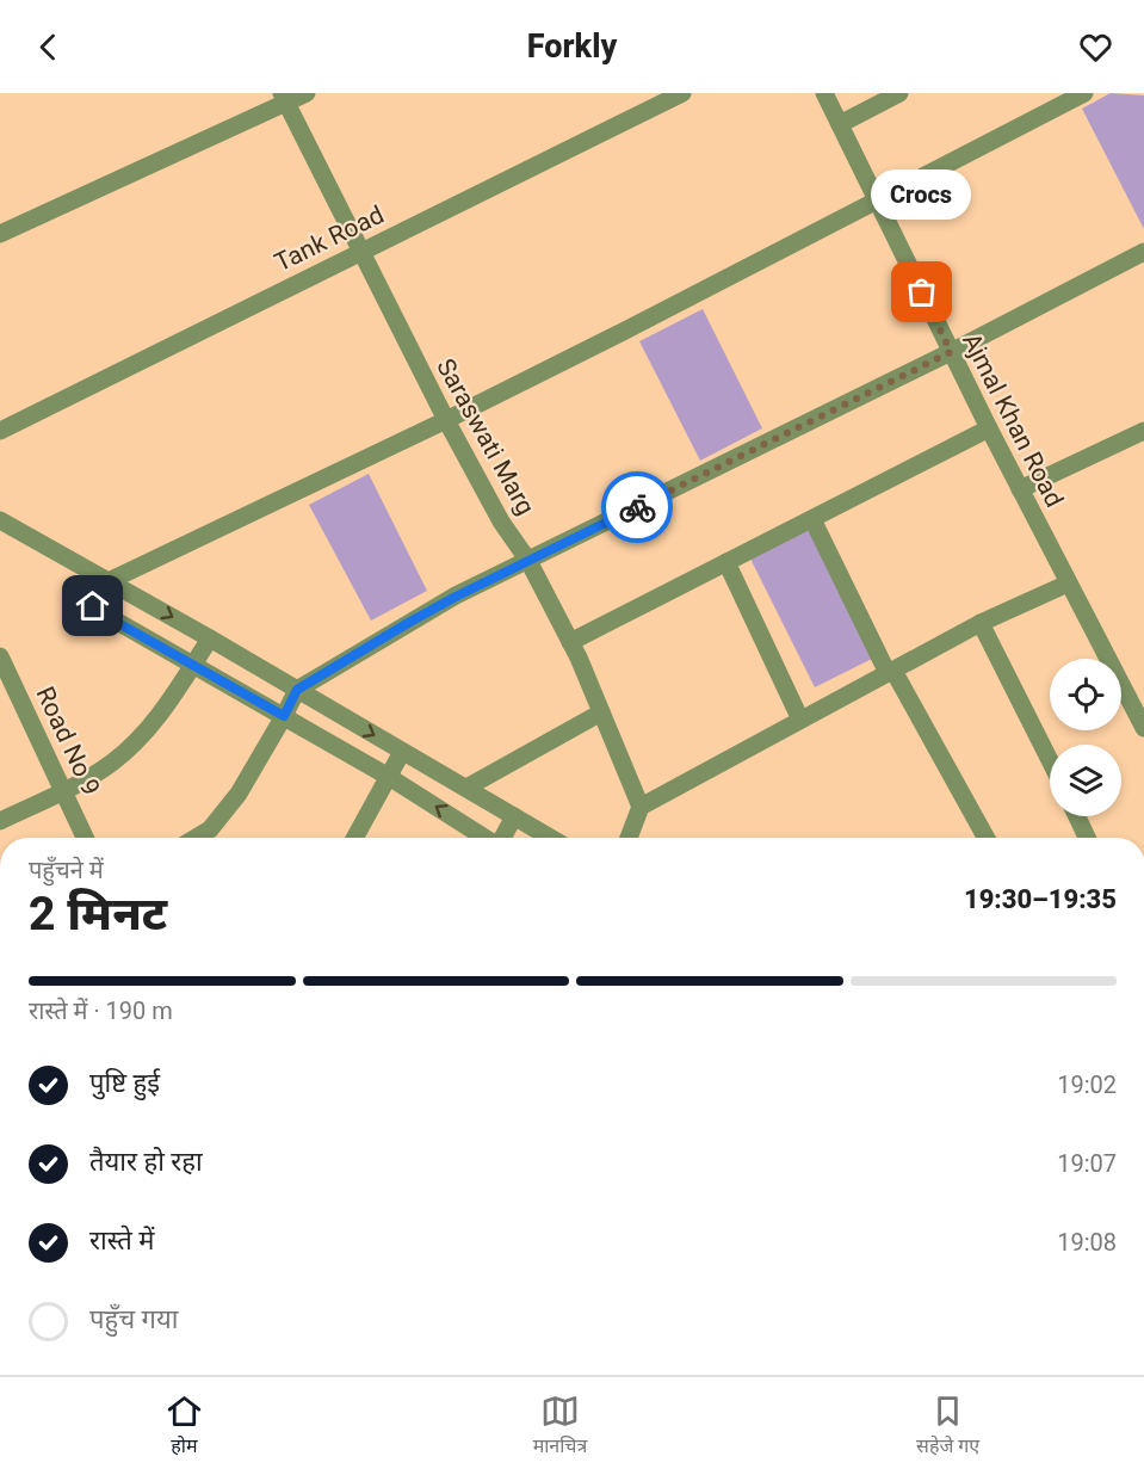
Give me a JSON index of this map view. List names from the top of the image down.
{
  "streets": {
    "street": [
      "Tank Road",
      "Ajmal Khan Road",
      "Saraswati Marg",
      "Road No 9"
    ]
  },
  "crossings": [
    ["Tank Road", "Saraswati Marg"]
  ],
  "places": ["Crocs"],
  "page": {
    "header": "Forkly",
    "bubble": "Crocs",
    "heading": ["2 मिनट", "पहुँचने में", "19:30–19:35"],
    "bar": "रास्ते में · 190 m",
    "list": [
      ["पुष्टि हुई", "19:02"],
      ["तैयार हो रहा", "19:07"],
      ["रास्ते में", "19:08"],
      "पहुँच गया"
    ],
    "tabs": ["होम", "मानचित्र", "सहेजे गए"]
  }
}
